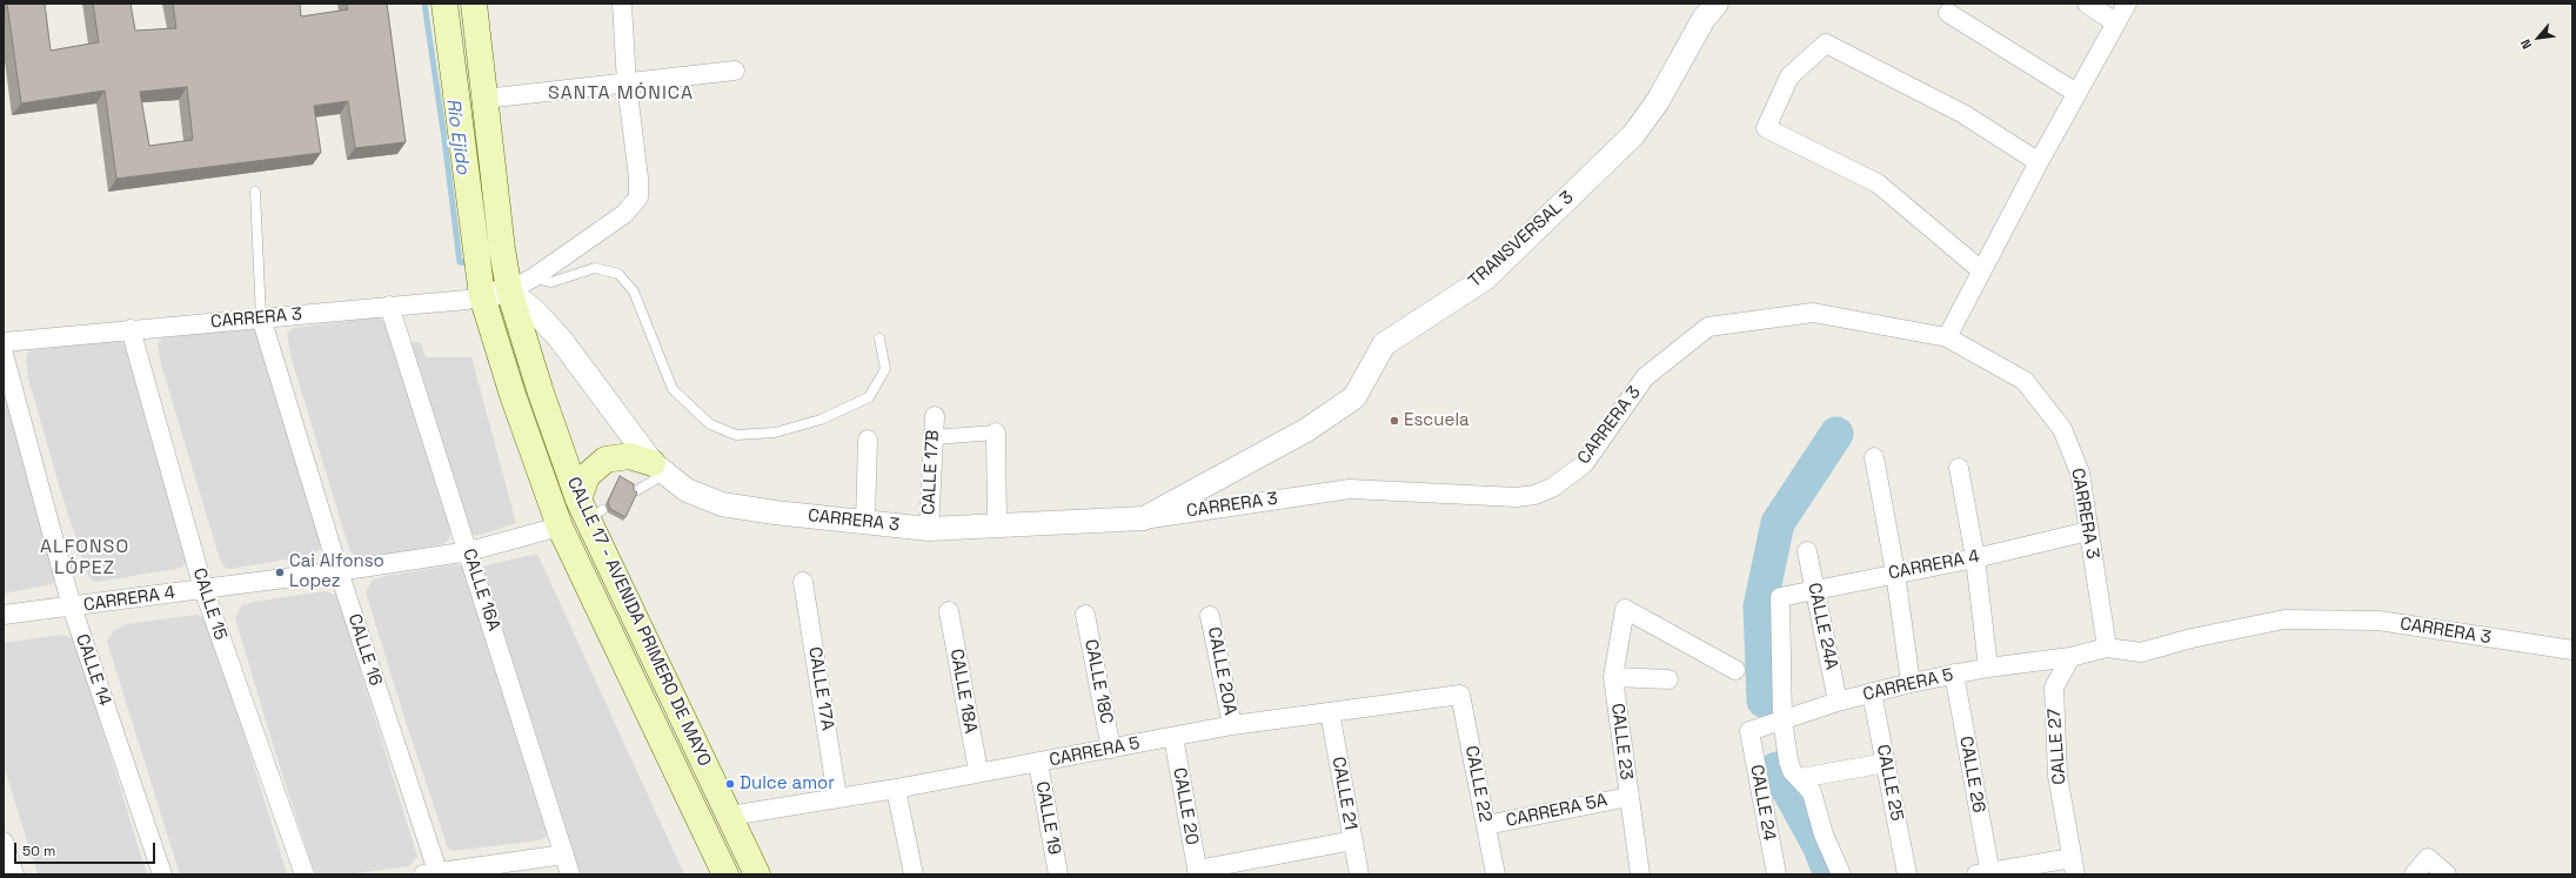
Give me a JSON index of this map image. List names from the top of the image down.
{
  "streets": {
    "main road": ["CALLE 17 - AVENIDA PRIMERO DE MAYO"],
    "street": [
      "TRANSVERSAL 3",
      "CARRERA 3",
      "CALLE 17B",
      "CARRERA 4",
      "CALLE 16A",
      "CALLE 15",
      "CALLE 24A",
      "CALLE 16",
      "CALLE 14",
      "CALLE 20A",
      "CALLE 18C",
      "CARRERA 5",
      "CALLE 17A",
      "CALLE 18A",
      "CALLE 23",
      "CALLE 27",
      "CALLE 26",
      "CALLE 25",
      "CALLE 22",
      "CALLE 21",
      "CALLE 24",
      "CALLE 20",
      "CARRERA 5A",
      "CALLE 19"
    ]
  },
  "crossings": [
    ["TRANSVERSAL 3", "CARRERA 3"],
    ["CARRERA 3", "CALLE 17B"],
    ["CARRERA 3", "CARRERA 4"],
    ["CARRERA 3", "CALLE 16A"],
    ["CARRERA 3", "CALLE 15"],
    ["CARRERA 3", "CALLE 17 - AVENIDA PRIMERO DE MAYO"],
    ["CARRERA 3", "CALLE 16"],
    ["CARRERA 4", "CALLE 16A"],
    ["CARRERA 4", "CALLE 15"],
    ["CARRERA 4", "CALLE 17 - AVENIDA PRIMERO DE MAYO"],
    ["CARRERA 4", "CALLE 24A"],
    ["CARRERA 4", "CALLE 16"],
    ["CARRERA 4", "CALLE 14"],
    ["CARRERA 4", "CARRERA 5"],
    ["CALLE 17 - AVENIDA PRIMERO DE MAYO", "CARRERA 5"],
    ["CALLE 24A", "CARRERA 5"],
    ["CALLE 20A", "CARRERA 5"],
    ["CALLE 18C", "CARRERA 5"],
    ["CARRERA 5", "CALLE 17A"],
    ["CARRERA 5", "CALLE 18A"],
    ["CARRERA 5", "CALLE 27"],
    ["CARRERA 5", "CALLE 26"],
    ["CARRERA 5", "CALLE 25"],
    ["CARRERA 5", "CALLE 22"],
    ["CARRERA 5", "CALLE 21"],
    ["CARRERA 5", "CALLE 24"],
    ["CARRERA 5", "CALLE 20"],
    ["CARRERA 5", "CALLE 19"],
    ["CALLE 23", "CARRERA 5A"],
    ["CALLE 22", "CARRERA 5A"]
  ],
  "districts": ["SANTA MÓNICA", "ALFONSO LÓPEZ"],
  "water": ["Río Ejido"],
  "places": ["Escuela", "Cai Alfonso Lopez", "Dulce amor"],
  "scale_bar": "50 m",
  "north": "bottom left"
}
